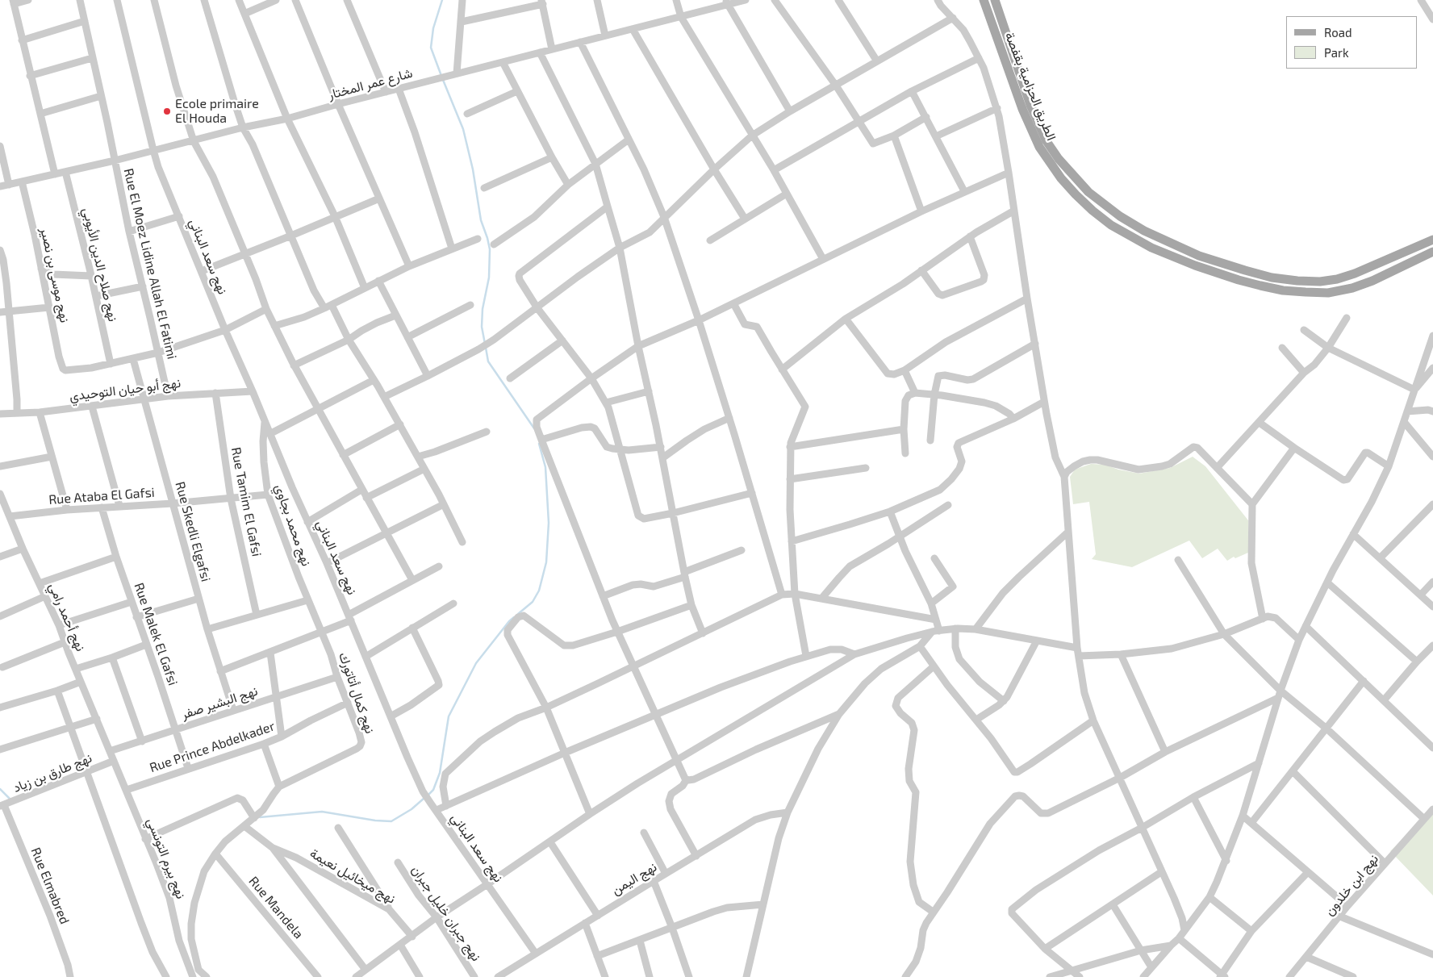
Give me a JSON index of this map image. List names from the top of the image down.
{
  "streets": {
    "main road": ["الطريق الحزامية بقفصة"],
    "street": [
      "شارع عمر المختار",
      "نهج سعد البناني",
      "Rue El Moez Lidine Allah El Fatimi",
      "نهج صلاح الدين الأيوبي",
      "نهج موسى بن نصير",
      "نهج أبو حيان التوحيدي",
      "Rue Ataba El Gafsi",
      "Rue Tamim El Gafsi",
      "نهج محمد بجاوي",
      "Rue Skedli Elgafsi",
      "نهج أحمد رامي",
      "Rue Malek El Gafsi",
      "نهج كمال أتاتورك",
      "نهج البشير صفر",
      "Rue Prince Abdelkader",
      "نهج طارق بن زياد",
      "نهج بيرم التونسي",
      "نهج ميخائيل نعيمة",
      "نهج اليمن",
      "نهج ابن خلدون",
      "Rue Elmabred",
      "Rue Mandela",
      "نهج جبران خليل جبران"
    ]
  },
  "crossings": [
    ["شارع عمر المختار", "نهج سعد البناني"],
    ["شارع عمر المختار", "Rue El Moez Lidine Allah El Fatimi"],
    ["شارع عمر المختار", "نهج صلاح الدين الأيوبي"],
    ["شارع عمر المختار", "نهج موسى بن نصير"],
    ["نهج سعد البناني", "نهج أبو حيان التوحيدي"],
    ["نهج سعد البناني", "نهج محمد بجاوي"],
    ["نهج سعد البناني", "نهج اليمن"],
    ["Rue El Moez Lidine Allah El Fatimi", "نهج أبو حيان التوحيدي"],
    ["نهج صلاح الدين الأيوبي", "نهج موسى بن نصير"],
    ["نهج أبو حيان التوحيدي", "Rue Tamim El Gafsi"],
    ["نهج أبو حيان التوحيدي", "Rue Skedli Elgafsi"],
    ["Rue Ataba El Gafsi", "Rue Tamim El Gafsi"],
    ["Rue Ataba El Gafsi", "نهج محمد بجاوي"],
    ["Rue Ataba El Gafsi", "Rue Skedli Elgafsi"],
    ["Rue Ataba El Gafsi", "نهج أحمد رامي"],
    ["Rue Ataba El Gafsi", "Rue Malek El Gafsi"],
    ["نهج محمد بجاوي", "نهج كمال أتاتورك"],
    ["Rue Skedli Elgafsi", "نهج البشير صفر"],
    ["نهج أحمد رامي", "نهج البشير صفر"],
    ["نهج أحمد رامي", "نهج بيرم التونسي"],
    ["Rue Malek El Gafsi", "نهج البشير صفر"],
    ["Rue Malek El Gafsi", "Rue Prince Abdelkader"],
    ["نهج كمال أتاتورك", "نهج البشير صفر"],
    ["نهج كمال أتاتورك", "Rue Prince Abdelkader"],
    ["نهج البشير صفر", "نهج بيرم التونسي"],
    ["Rue Prince Abdelkader", "نهج بيرم التونسي"],
    ["نهج طارق بن زياد", "نهج بيرم التونسي"],
    ["نهج طارق بن زياد", "Rue Elmabred"]
  ],
  "places": ["Ecole primaire El Houda"],
  "legend": ["Road", "Park"]
}
